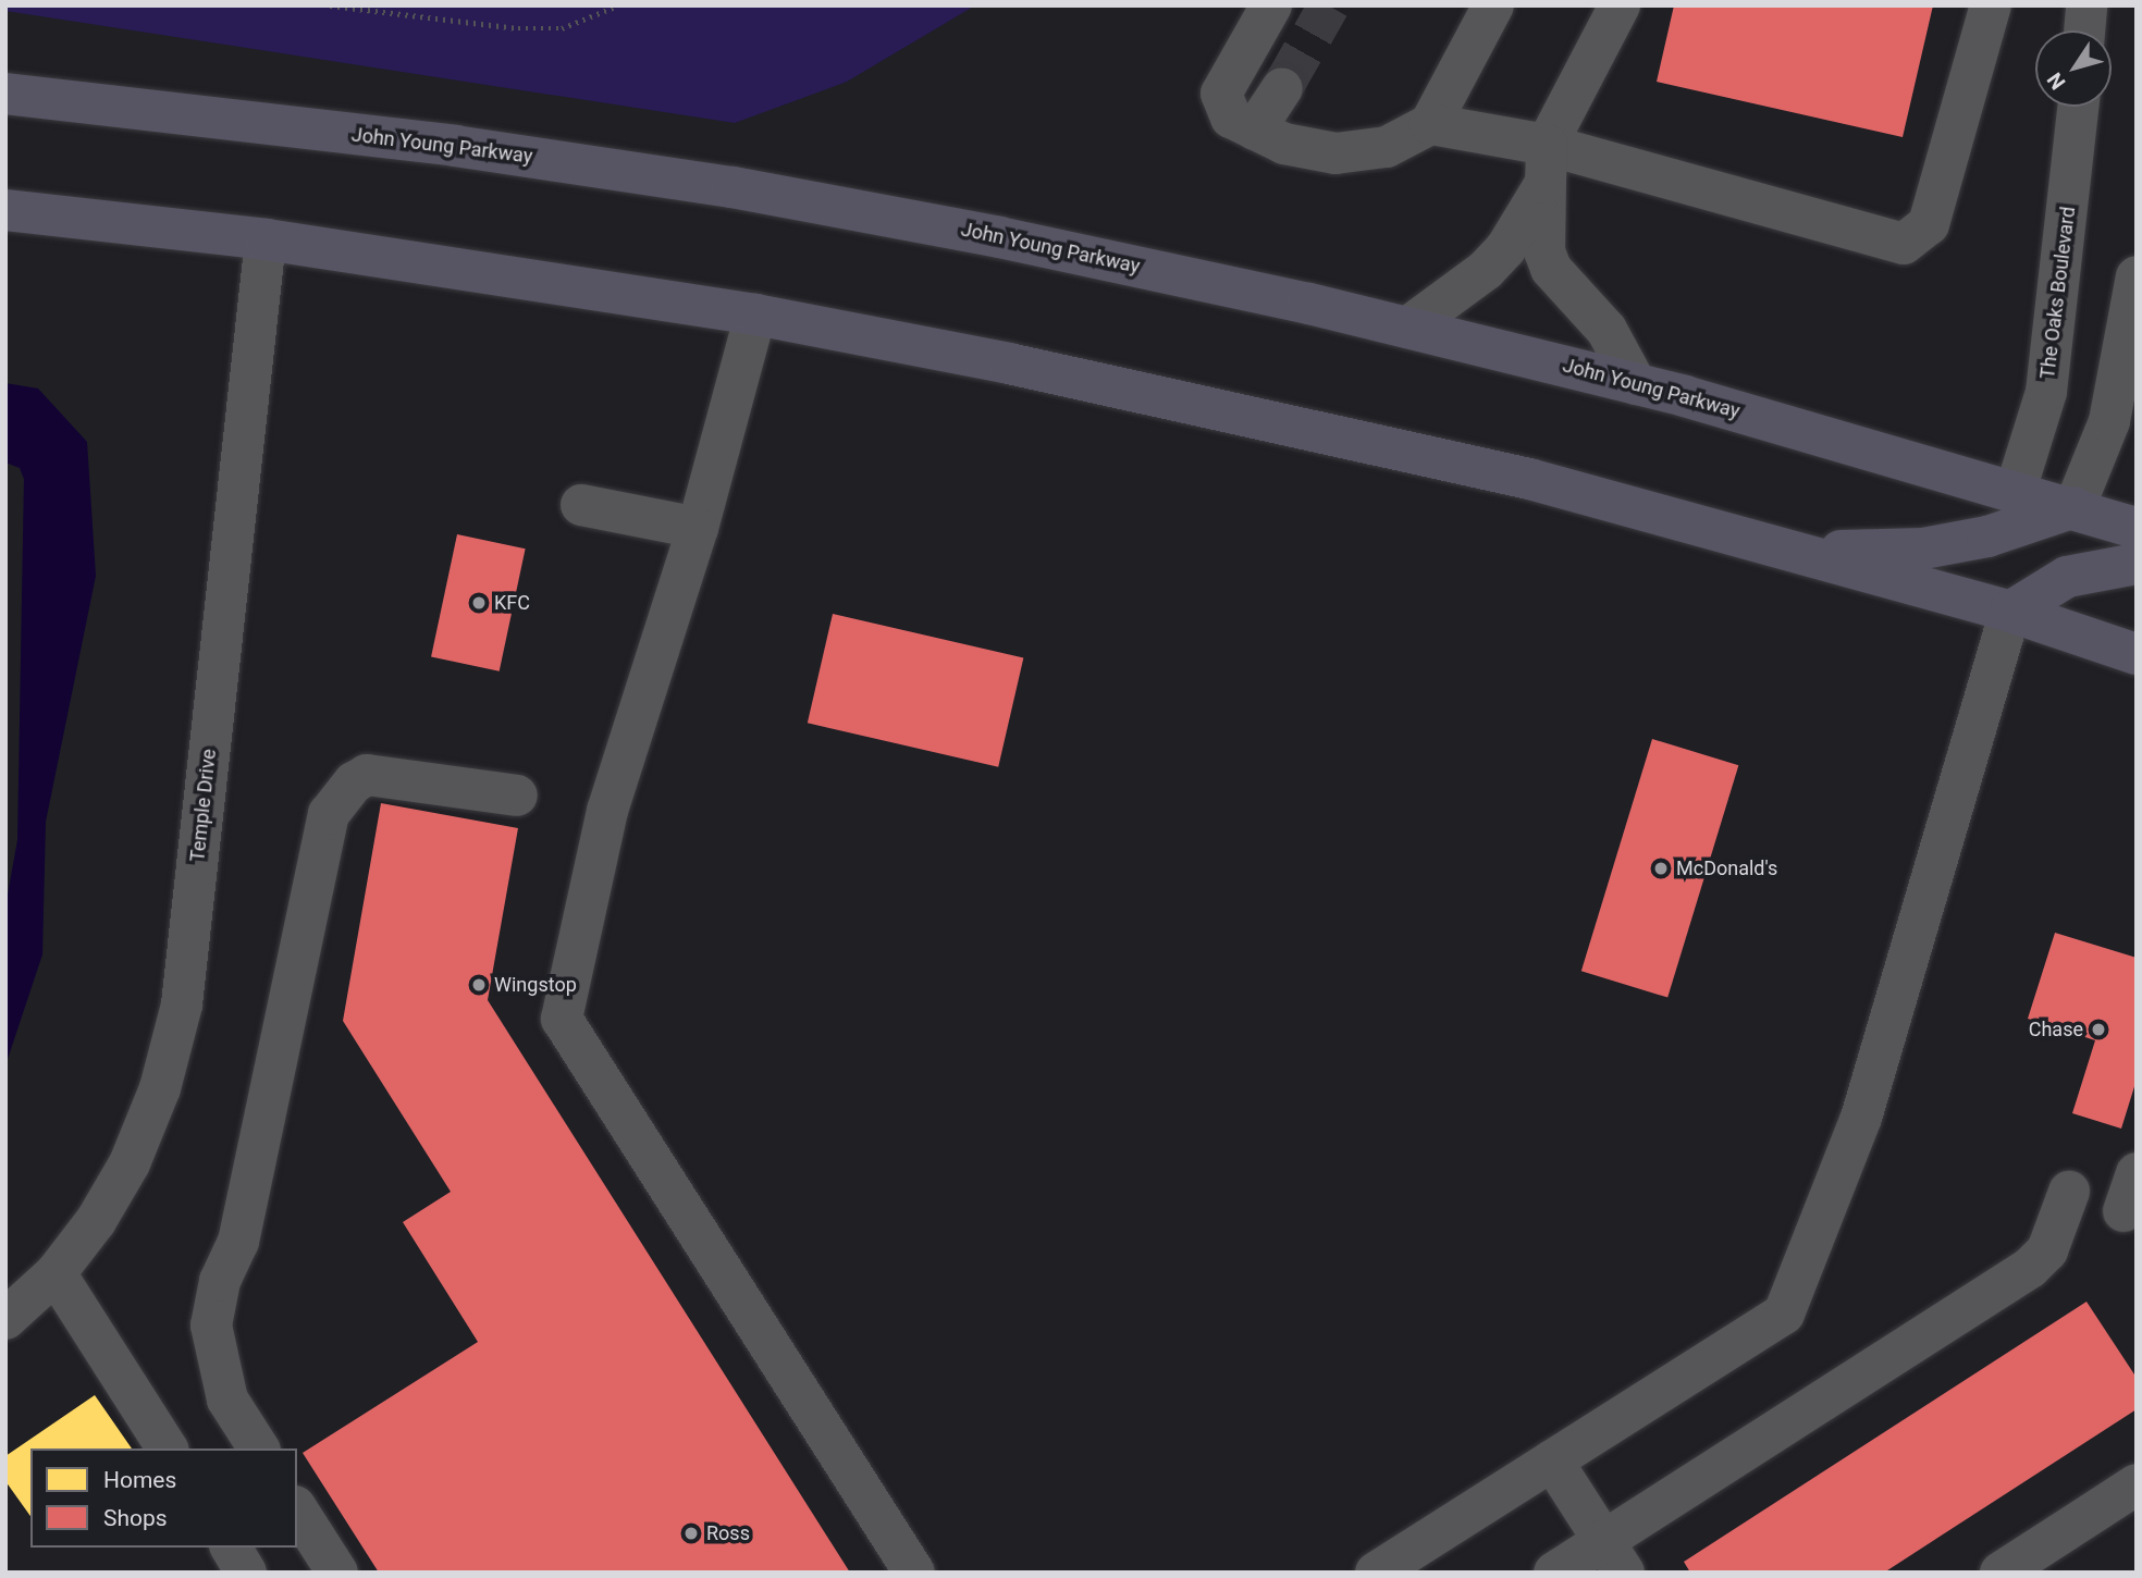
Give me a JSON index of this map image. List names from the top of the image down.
{
  "streets": {
    "highway": ["John Young Parkway"],
    "street": ["The Oaks Boulevard", "Temple Drive"]
  },
  "crossings": [
    ["John Young Parkway", "The Oaks Boulevard"]
  ],
  "places": [
    "KFC",
    "McDonald's",
    "Wingstop",
    "Chase",
    "Ross"
  ],
  "legend": ["Homes", "Shops"],
  "north": "bottom left"
}
